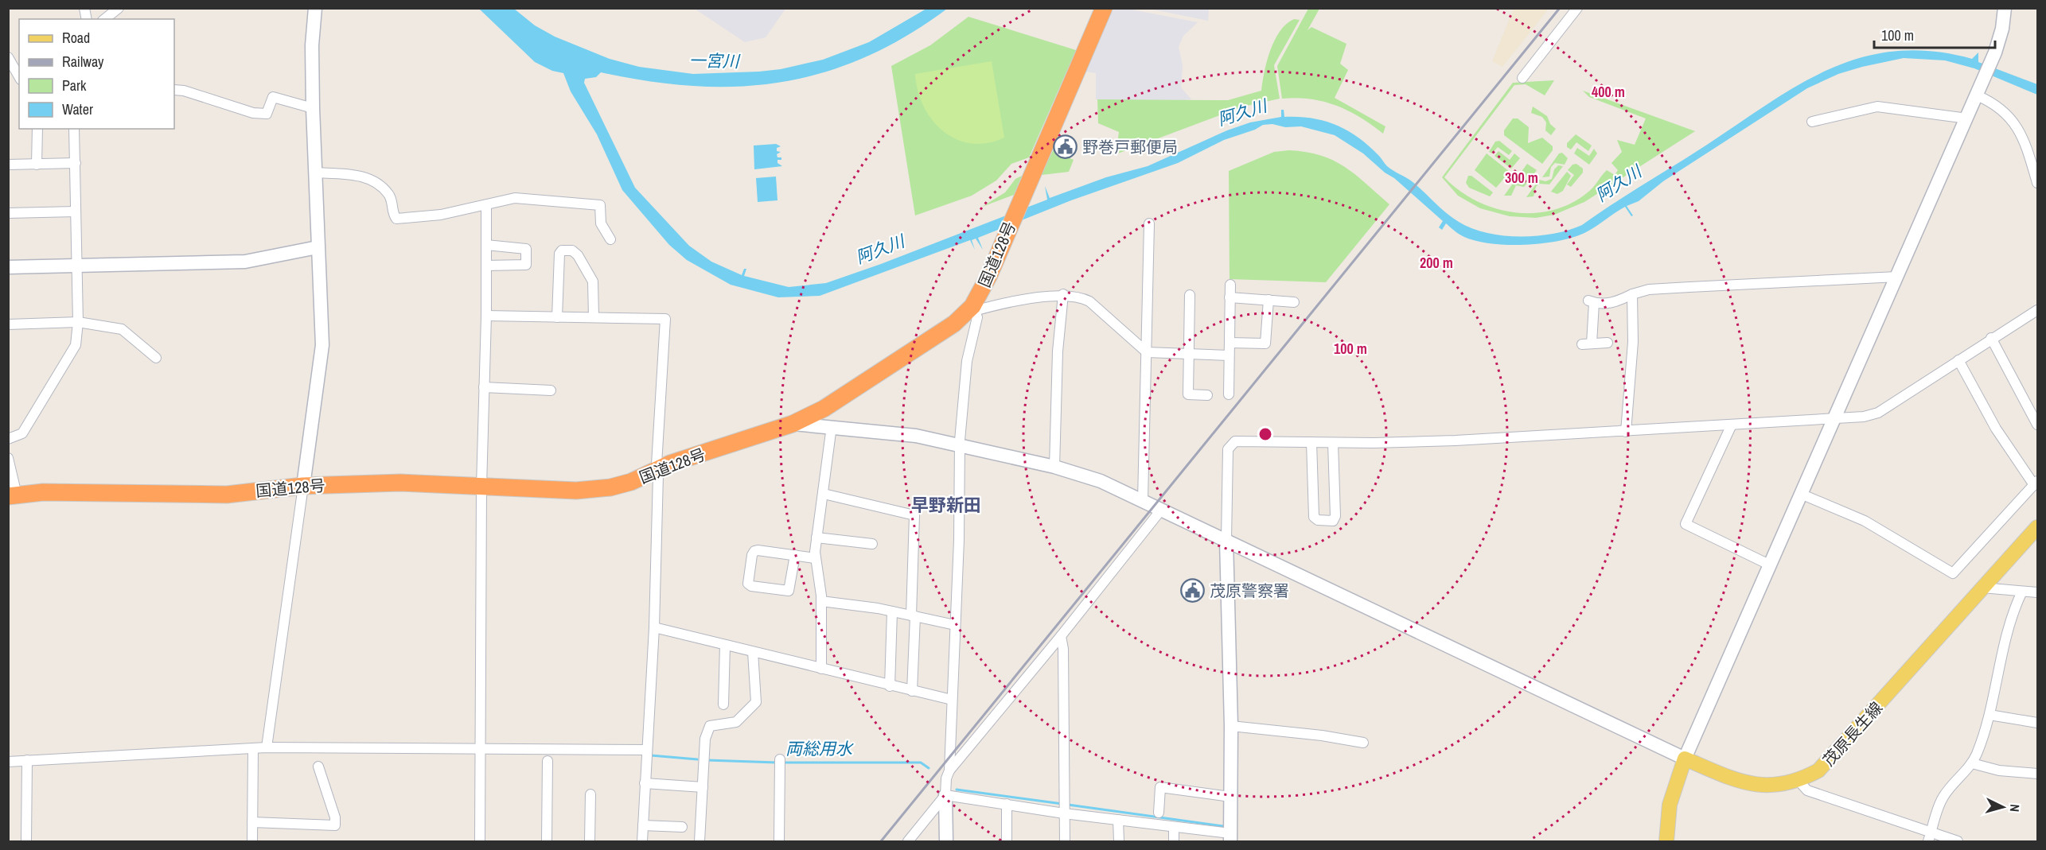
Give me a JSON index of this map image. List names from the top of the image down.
{
  "streets": {
    "highway": ["国道128号"],
    "main road": ["茂原長生線"]
  },
  "districts": ["早野新田"],
  "water": ["一宮川", "阿久川", "両総用水"],
  "places": {
    "public building": ["野巻戸郵便局", "茂原警察署"]
  },
  "legend": [
    "Road",
    "Railway",
    "Park",
    "Water"
  ],
  "scale_bar": "100 m",
  "north": "right",
  "rings": [
    "400 m",
    "300 m",
    "200 m",
    "100 m"
  ]
}
